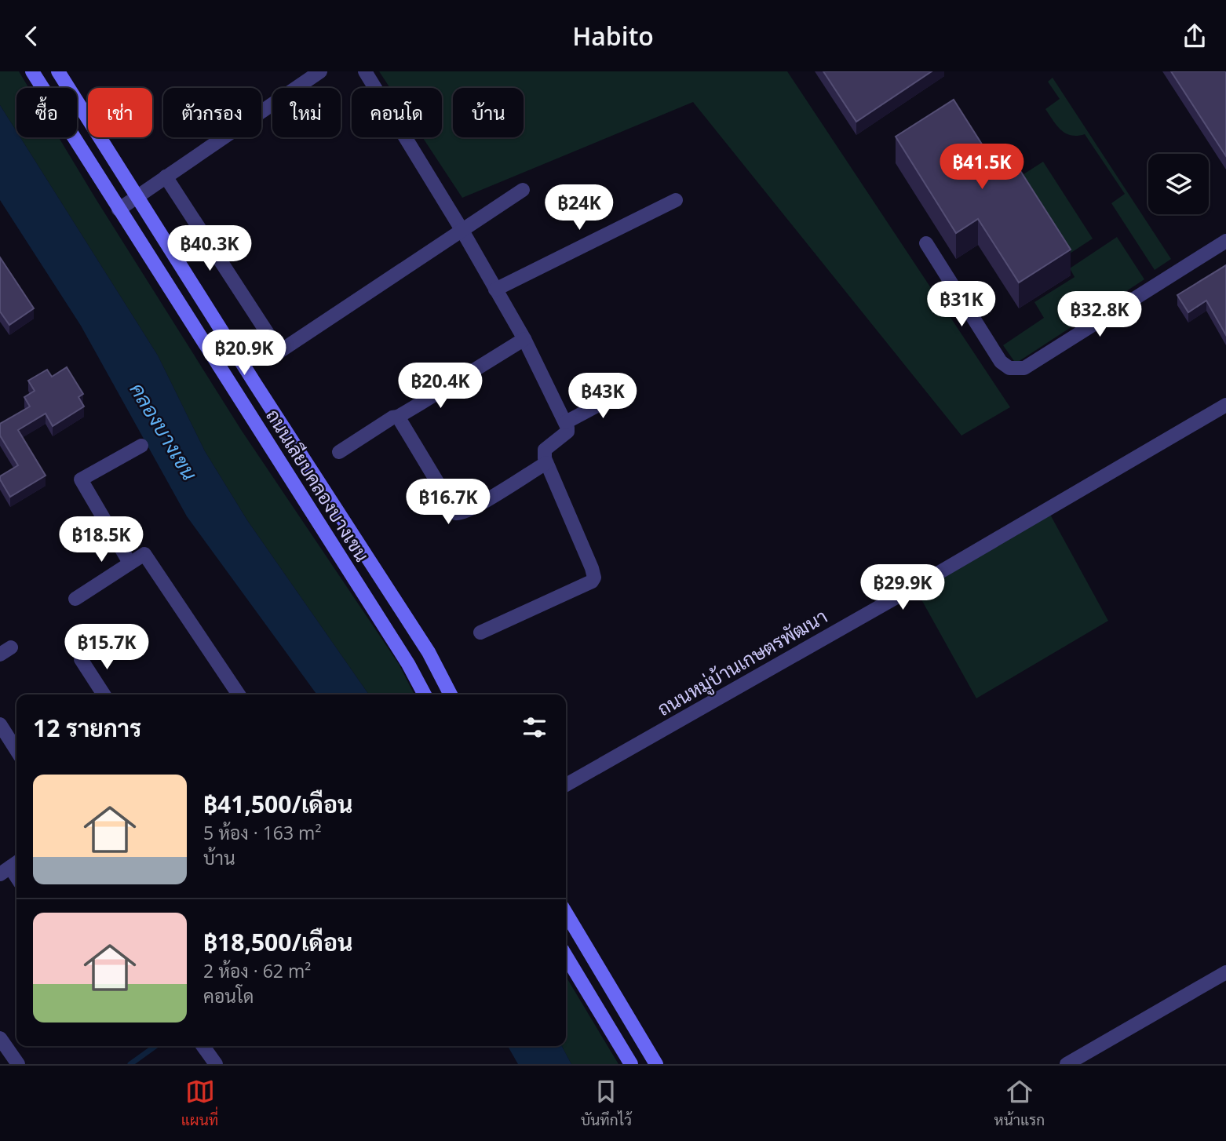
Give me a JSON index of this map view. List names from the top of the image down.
{
  "streets": {
    "main road": ["ถนนเลียบคลองบางเขน"],
    "street": ["ถนนหมู่บ้านเกษตรพัฒนา"]
  },
  "water": ["คลองบางเขน"],
  "page": {
    "header": "Habito",
    "chip": [
      "ซื้อ",
      "เช่า",
      "ตัวกรอง",
      "ใหม่",
      "คอนโด",
      "บ้าน"
    ],
    "price": [
      "฿41.5K",
      "฿24K",
      "฿40.3K",
      "฿31K",
      "฿32.8K",
      "฿20.9K",
      "฿20.4K",
      "฿43K",
      "฿16.7K",
      "฿18.5K",
      "฿29.9K",
      "฿15.7K"
    ],
    "heading": "12 รายการ",
    "list": [
      {
        "name": "฿41,500/เดือน",
        "note": "5 ห้อง · 163 m² · บ้าน"
      },
      {
        "name": "฿18,500/เดือน",
        "note": "2 ห้อง · 62 m² · คอนโด"
      }
    ],
    "tabs": ["แผนที่", "บันทึกไว้", "หน้าแรก"]
  }
}
